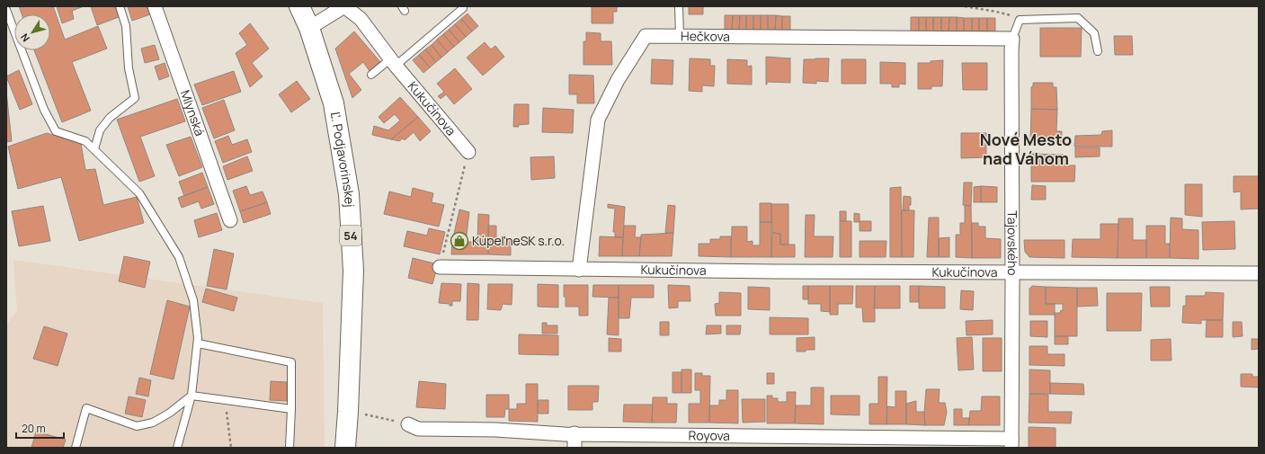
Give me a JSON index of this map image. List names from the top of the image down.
{
  "streets": {
    "main road": ["Ľ. Podjavorinskej", "54"],
    "street": [
      "Hečkova",
      "Kukučínova",
      "Mlynská",
      "Tajovského",
      "Royova"
    ]
  },
  "crossings": [
    ["Hečkova", "Kukučínova"],
    ["Hečkova", "Tajovského"],
    ["Kukučínova", "Ľ. Podjavorinskej"],
    ["Kukučínova", "Tajovského"],
    ["Tajovského", "Royova"]
  ],
  "districts": ["Nové Mesto nad Váhom"],
  "places": {
    "shop": ["KúpeľneSK s.r.o."]
  },
  "scale_bar": "20 m",
  "north": "bottom left"
}
